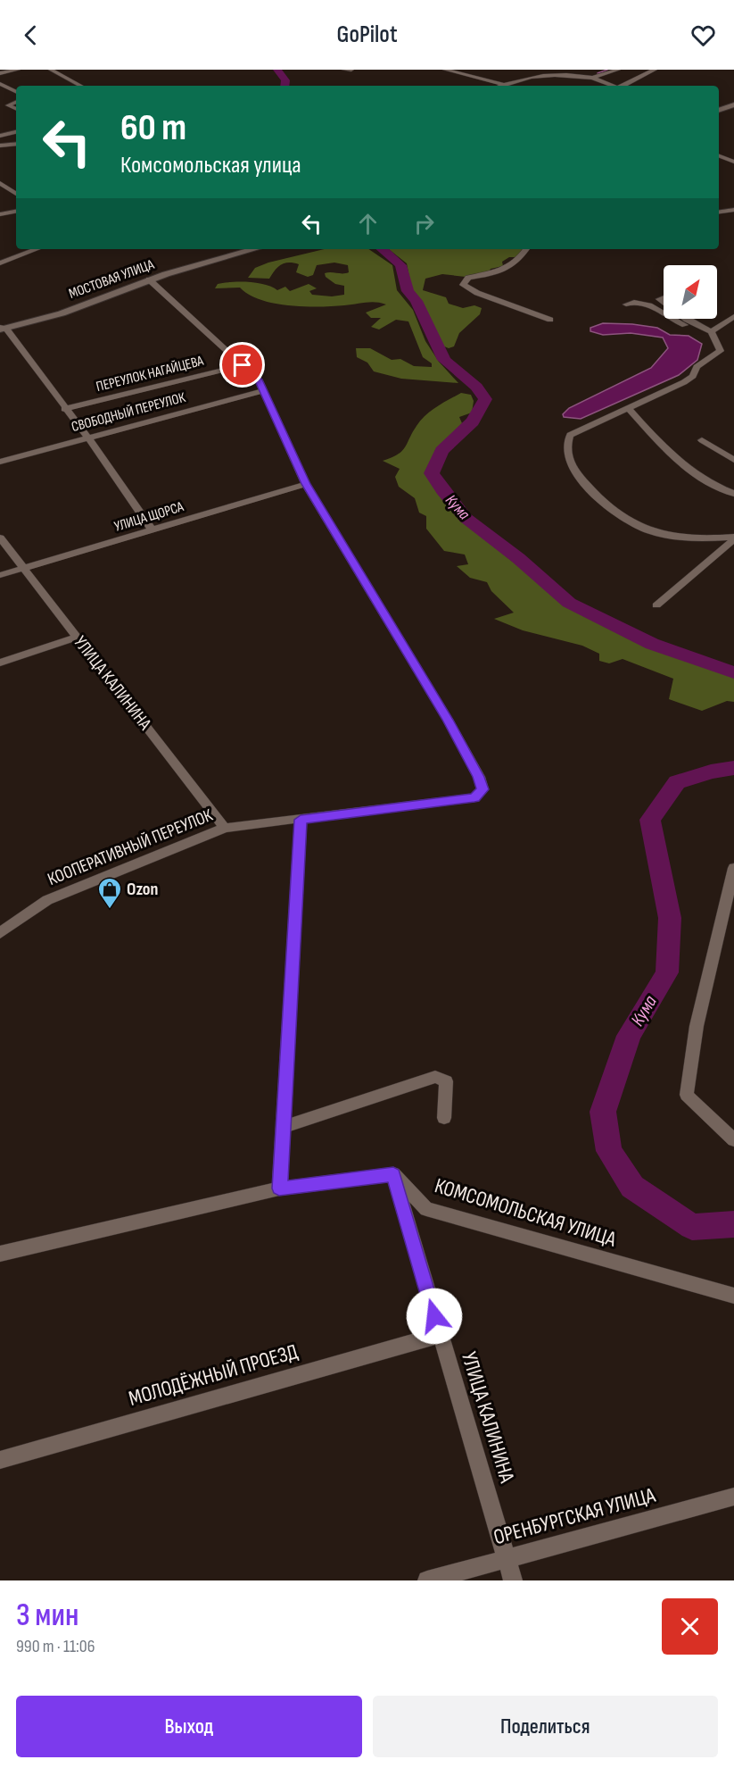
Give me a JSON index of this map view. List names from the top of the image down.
{
  "streets": {
    "main road": ["МОСТОВАЯ УЛИЦА"],
    "street": [
      "ПЕРЕУЛОК НАГАЙЦЕВА",
      "СВОБОДНЫЙ ПЕРЕУЛОК",
      "УЛИЦА ЩОРСА",
      "УЛИЦА КАЛИНИНА",
      "КООПЕРАТИВНЫЙ ПЕРЕУЛОК",
      "КОМСОМОЛЬСКАЯ УЛИЦА",
      "МОЛОДЁЖНЫЙ ПРОЕЗД",
      "ОРЕНБУРГСКАЯ УЛИЦА"
    ]
  },
  "crossings": [
    ["УЛИЦА ЩОРСА", "УЛИЦА КАЛИНИНА"],
    ["УЛИЦА ЩОРСА", "КООПЕРАТИВНЫЙ ПЕРЕУЛОК"],
    ["УЛИЦА КАЛИНИНА", "КООПЕРАТИВНЫЙ ПЕРЕУЛОК"],
    ["УЛИЦА КАЛИНИНА", "КОМСОМОЛЬСКАЯ УЛИЦА"],
    ["УЛИЦА КАЛИНИНА", "МОЛОДЁЖНЫЙ ПРОЕЗД"],
    ["УЛИЦА КАЛИНИНА", "ОРЕНБУРГСКАЯ УЛИЦА"]
  ],
  "water": ["Кума"],
  "places": {
    "shop": ["Ozon"]
  },
  "north": "top right",
  "page": {
    "header": "GoPilot",
    "turn": ["60 m", "Комсомольская улица"],
    "heading": ["3 мин", "990 m · 11:06"],
    "buttons": ["Выход", "Поделиться"]
  }
}
